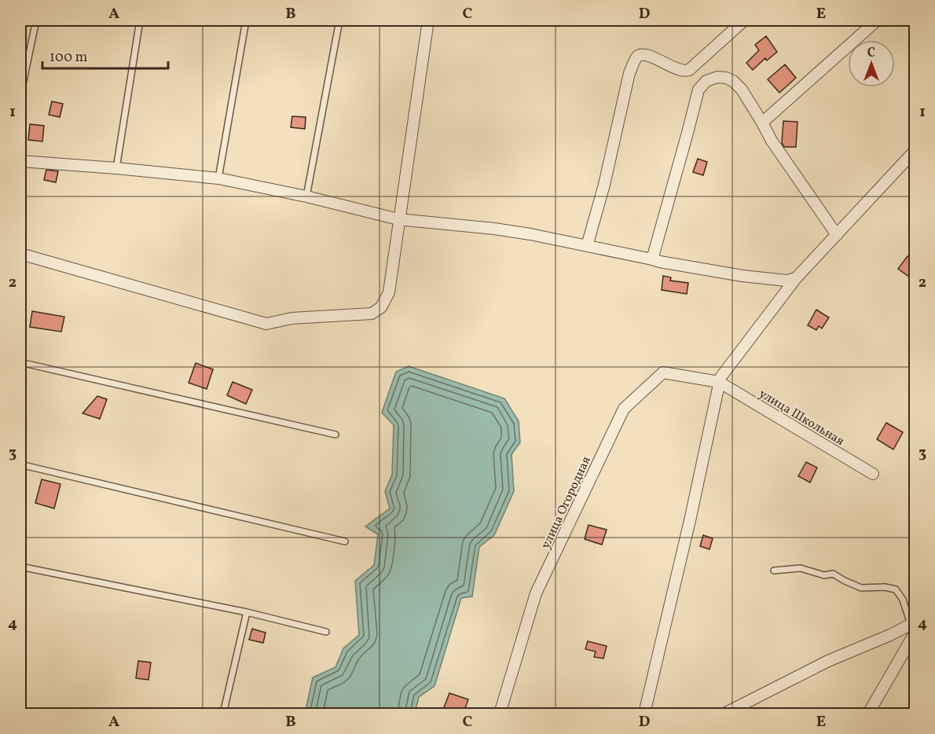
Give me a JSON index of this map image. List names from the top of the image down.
{
  "streets": {
    "street": ["улица Школьная", "улица Огородная"]
  },
  "crossings": [
    ["улица Школьная", "улица Огородная"]
  ],
  "scale_bar": "100 m",
  "north": "top",
  "grid": {
    "columns": [
      "A",
      "B",
      "C",
      "D",
      "E"
    ],
    "rows": [
      "1",
      "2",
      "3",
      "4"
    ]
  }
}
